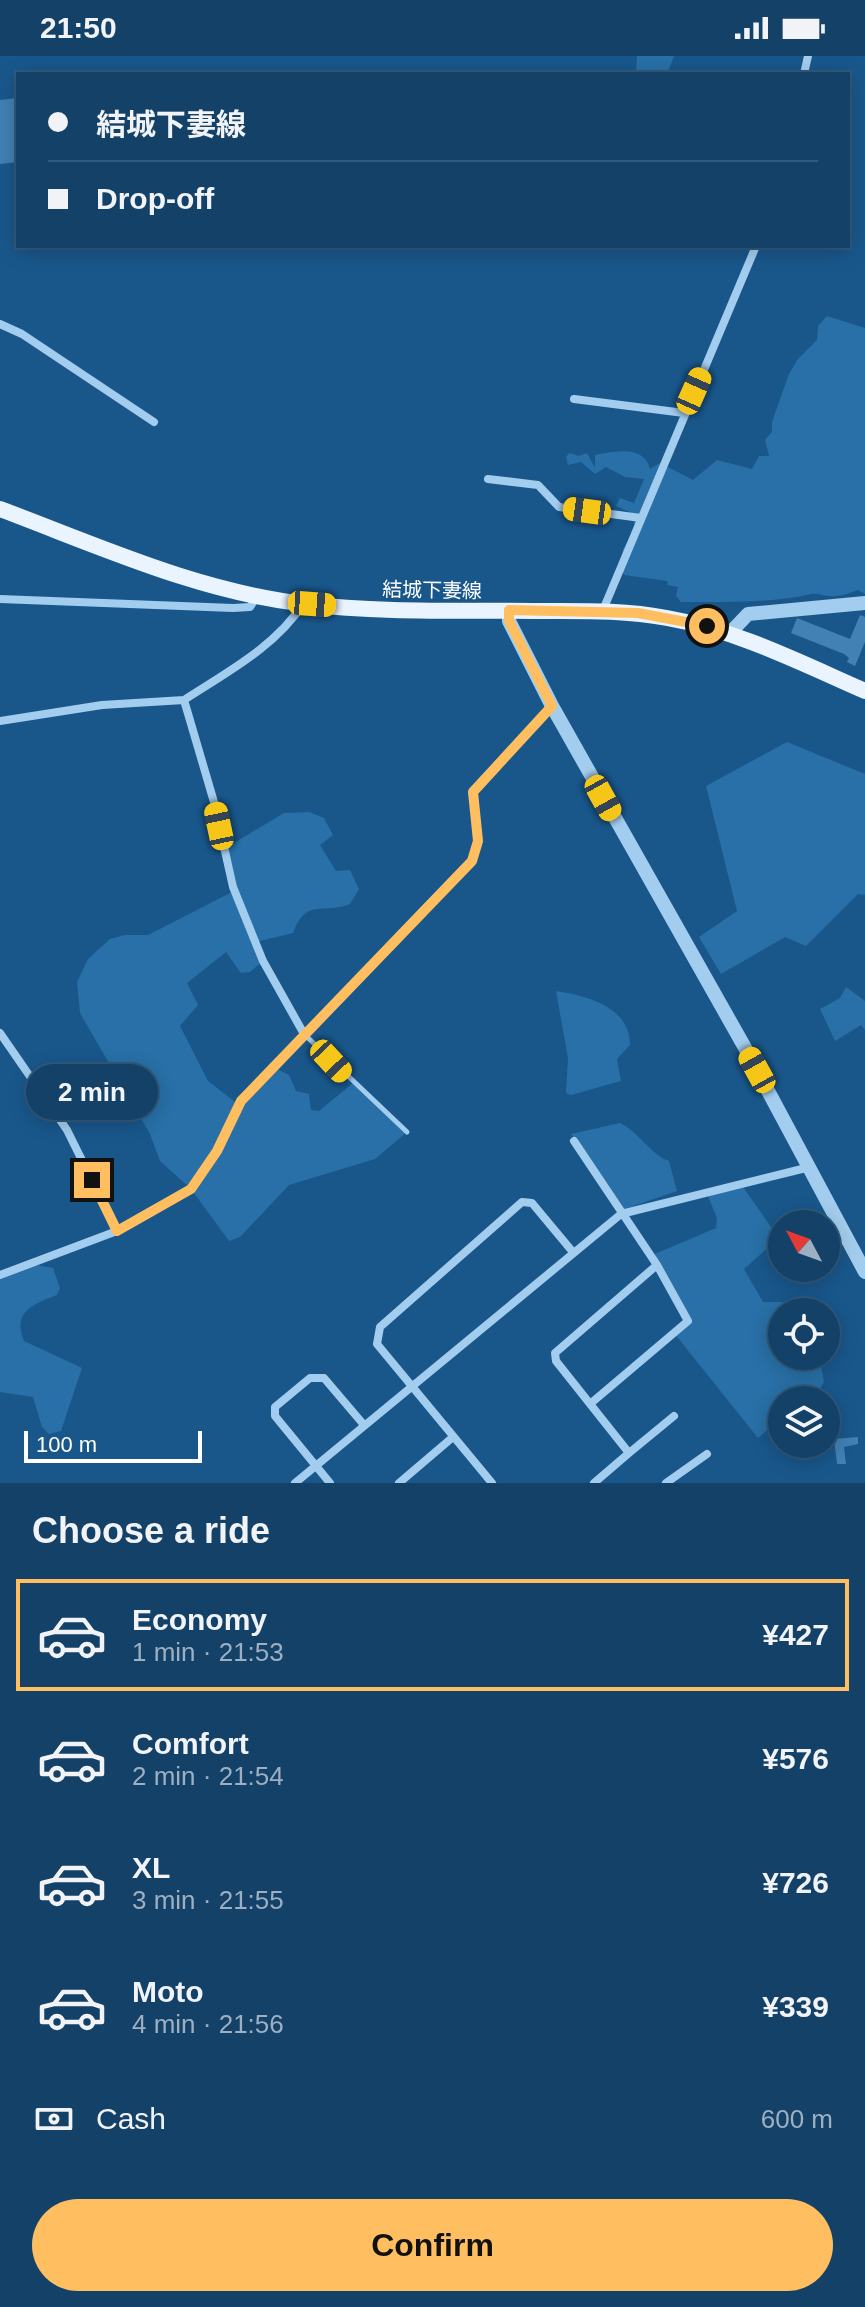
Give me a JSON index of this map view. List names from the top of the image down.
{
  "streets": {
    "main road": ["結城下妻線"]
  },
  "scale_bar": "100 m",
  "north": "top left",
  "page": {
    "status": "21:50",
    "banner": ["結城下妻線", "Drop-off"],
    "bubble": "2 min",
    "scale": "100 m",
    "heading": "Choose a ride",
    "list": [
      {
        "name": "Economy",
        "note": "1 min · 21:53",
        "value": "¥427"
      },
      {
        "name": "Comfort",
        "note": "2 min · 21:54",
        "value": "¥576"
      },
      {
        "name": "XL",
        "note": "3 min · 21:55",
        "value": "¥726"
      },
      {
        "name": "Moto",
        "note": "4 min · 21:56",
        "value": "¥339"
      }
    ],
    "pay": ["Cash", "600 m"],
    "buttons": "Confirm"
  }
}
